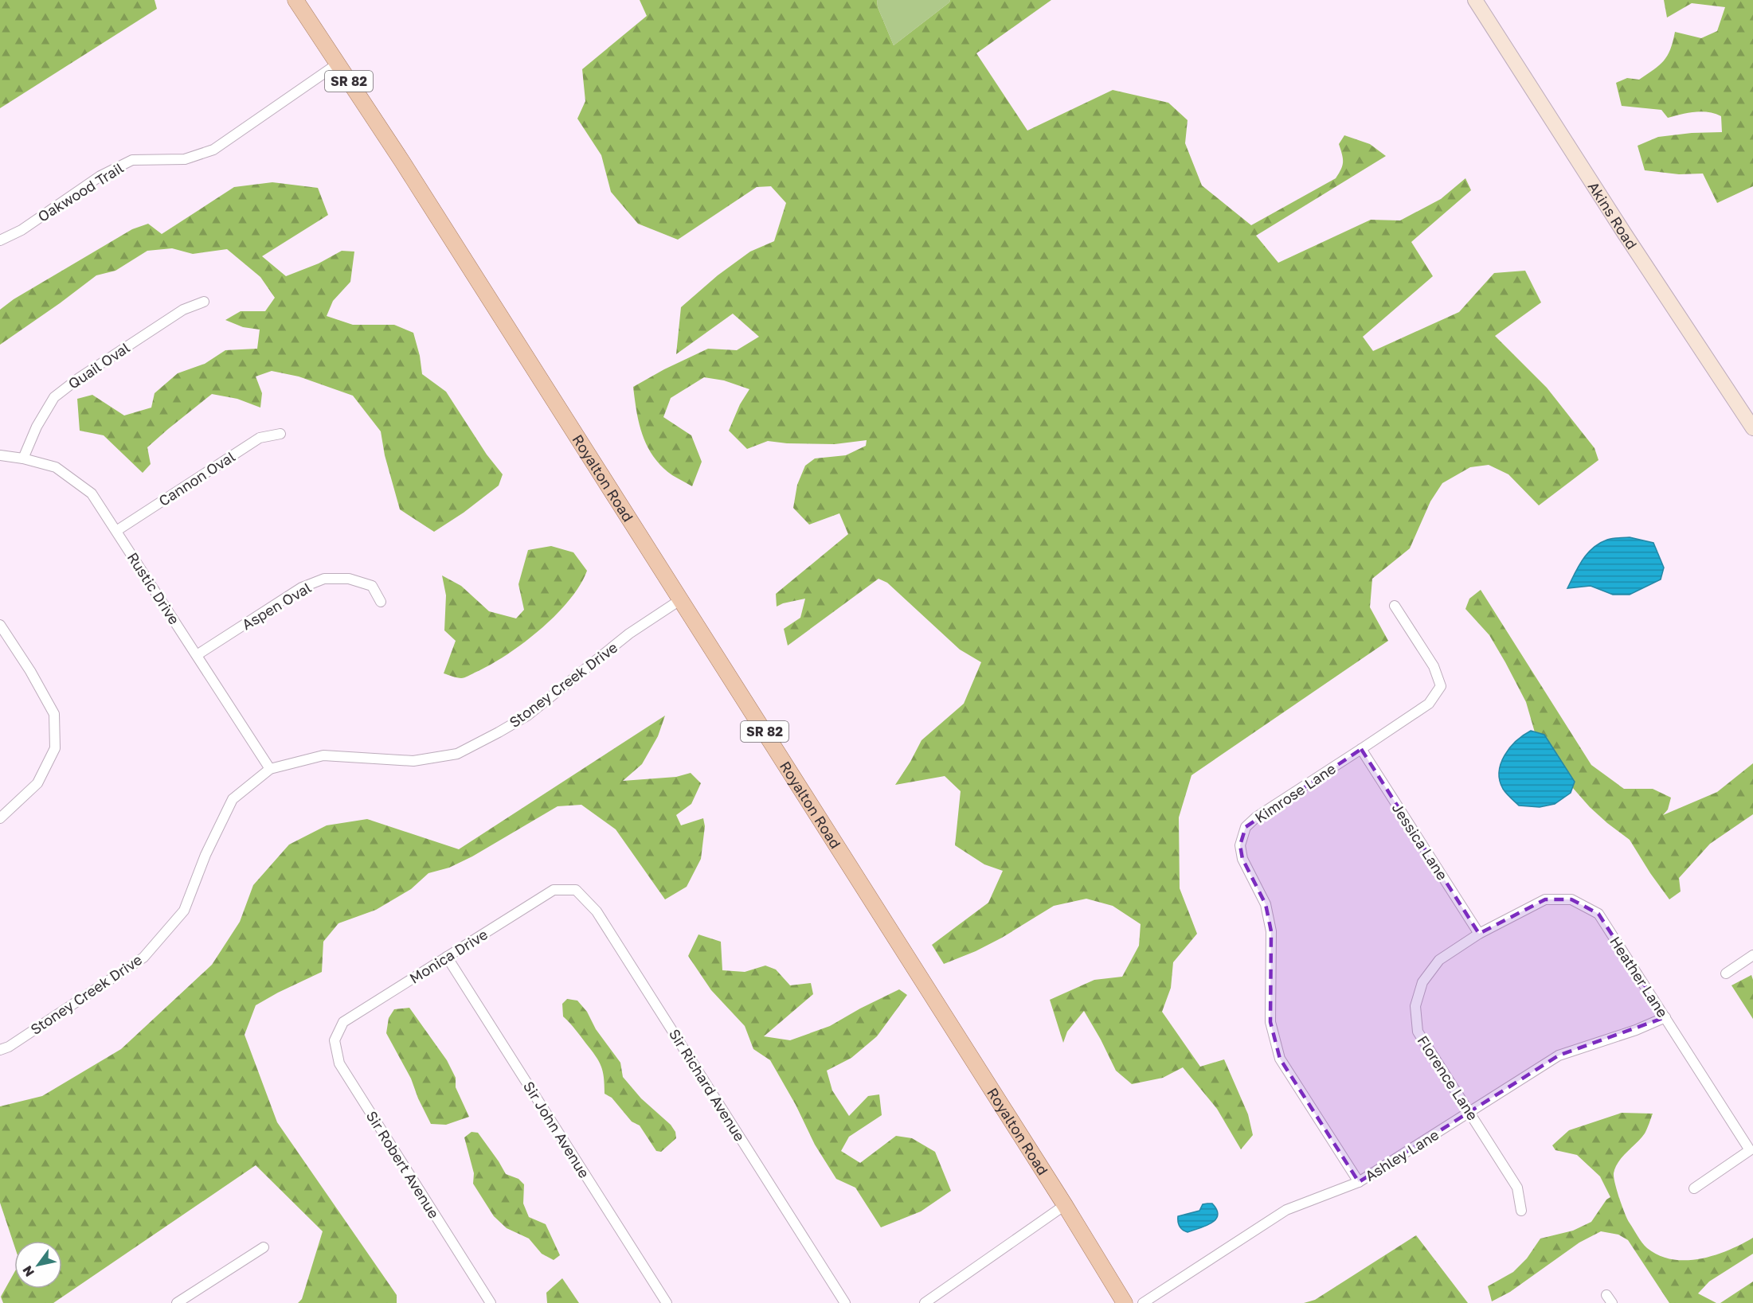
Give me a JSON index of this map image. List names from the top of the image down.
{
  "streets": {
    "main road": ["SR 82", "Royalton Road"],
    "street": [
      "Oakwood Trail",
      "Akins Road",
      "Quail Oval",
      "Cannon Oval",
      "Rustic Drive",
      "Aspen Oval",
      "Stoney Creek Drive",
      "Kimrose Lane",
      "Jessica Lane",
      "Monica Drive",
      "Heather Lane",
      "Florence Lane",
      "Sir Richard Avenue",
      "Sir John Avenue",
      "Ashley Lane",
      "Sir Robert Avenue"
    ]
  },
  "crossings": [
    ["SR 82", "Oakwood Trail"],
    ["SR 82", "Royalton Road"],
    ["Oakwood Trail", "Royalton Road"],
    ["Quail Oval", "Rustic Drive"],
    ["Royalton Road", "Stoney Creek Drive"],
    ["Cannon Oval", "Rustic Drive"],
    ["Rustic Drive", "Aspen Oval"],
    ["Rustic Drive", "Stoney Creek Drive"],
    ["Kimrose Lane", "Jessica Lane"],
    ["Kimrose Lane", "Ashley Lane"],
    ["Jessica Lane", "Heather Lane"],
    ["Jessica Lane", "Florence Lane"],
    ["Monica Drive", "Sir Richard Avenue"],
    ["Monica Drive", "Sir John Avenue"],
    ["Monica Drive", "Sir Robert Avenue"],
    ["Heather Lane", "Florence Lane"],
    ["Heather Lane", "Ashley Lane"],
    ["Florence Lane", "Ashley Lane"]
  ],
  "north": "bottom left"
}
